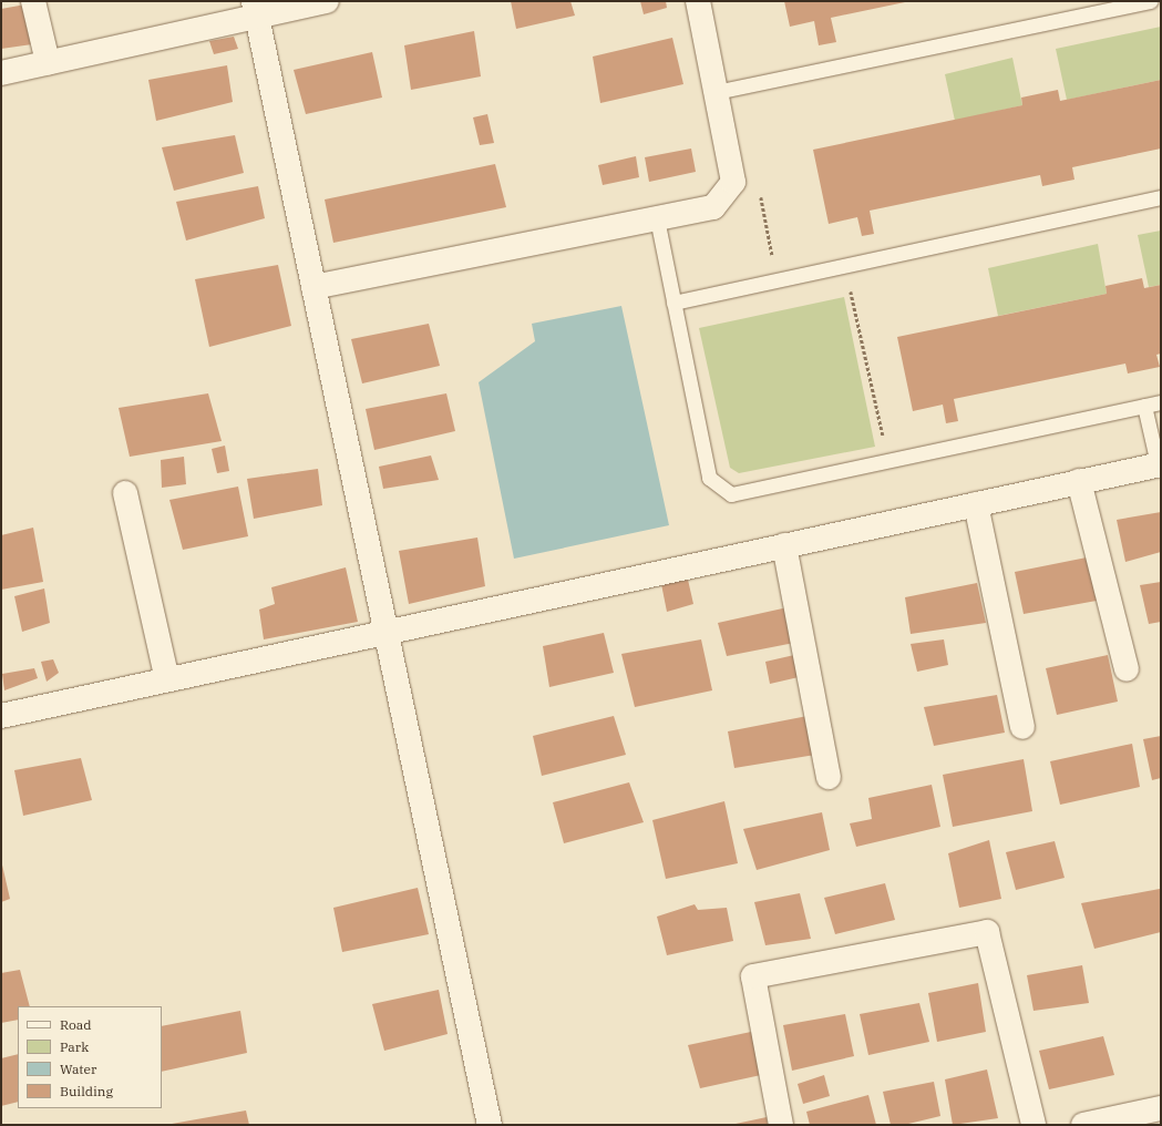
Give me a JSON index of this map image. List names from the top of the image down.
{
  "legend": [
    "Road",
    "Park",
    "Water",
    "Building"
  ]
}
